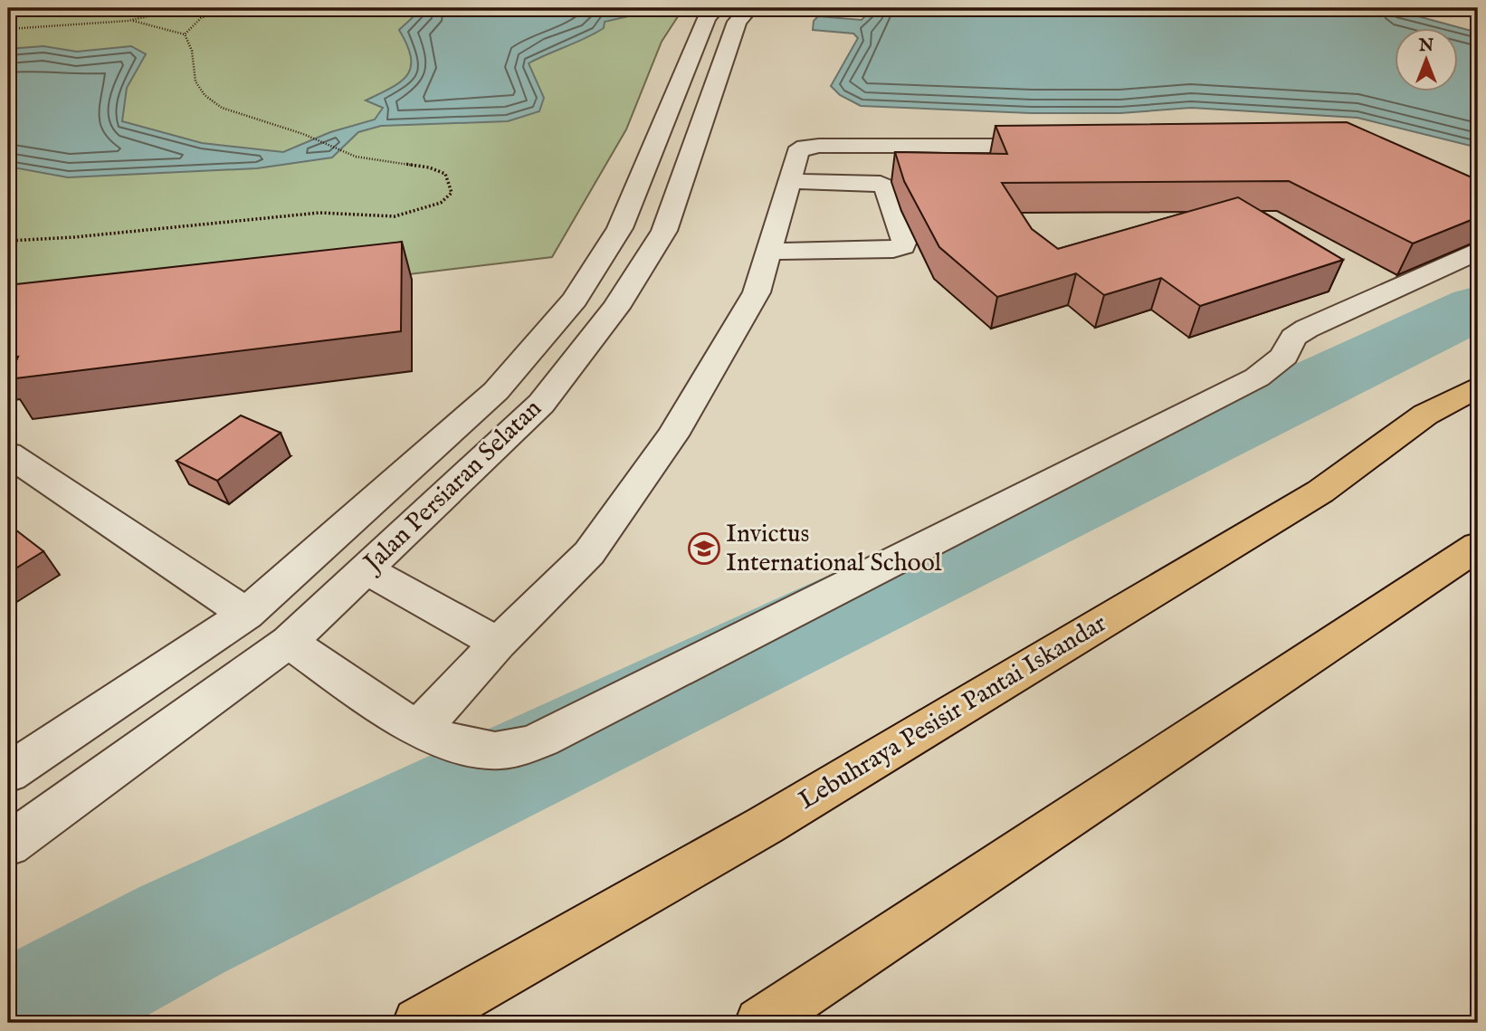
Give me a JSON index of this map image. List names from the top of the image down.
{
  "streets": {
    "highway": ["Lebuhraya Pesisir Pantai Iskandar"],
    "street": ["Jalan Persiaran Selatan"]
  },
  "places": {
    "school or university": ["Invictus International School"]
  },
  "north": "top"
}
